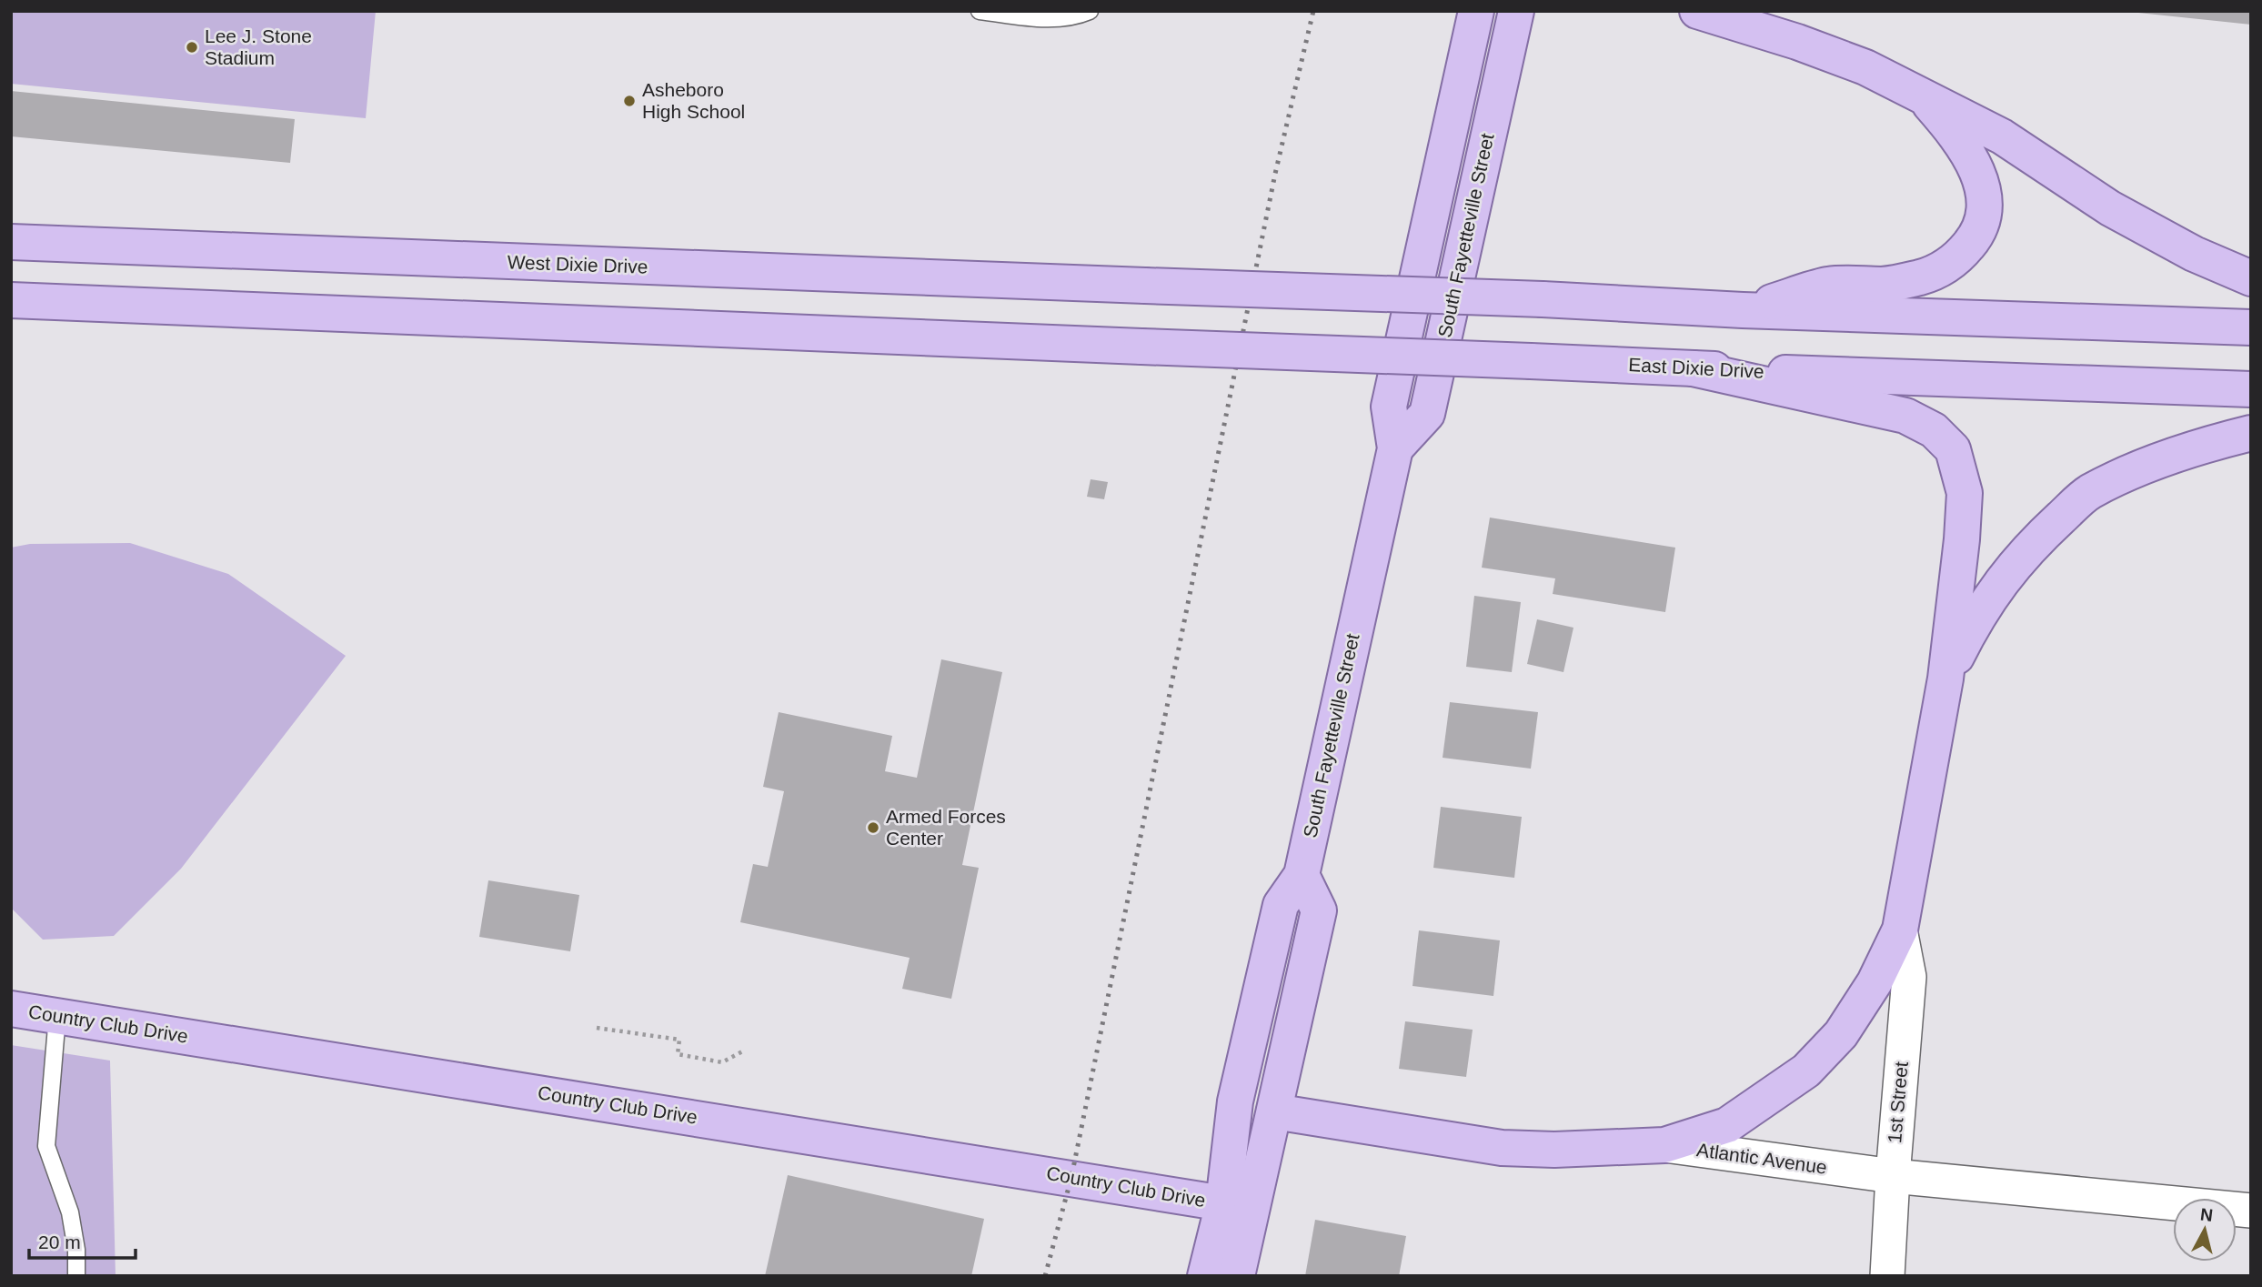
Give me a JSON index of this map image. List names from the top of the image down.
{
  "streets": {
    "main road": [
      "South Fayetteville Street",
      "West Dixie Drive",
      "East Dixie Drive",
      "Country Club Drive",
      "Atlantic Avenue"
    ],
    "street": ["1st Street"]
  },
  "crossings": [
    ["South Fayetteville Street", "Country Club Drive"],
    ["1st Street", "Atlantic Avenue"]
  ],
  "places": ["Lee J. Stone Stadium", "Asheboro High School", "Armed Forces Center"],
  "scale_bar": "20 m",
  "north": "top"
}
